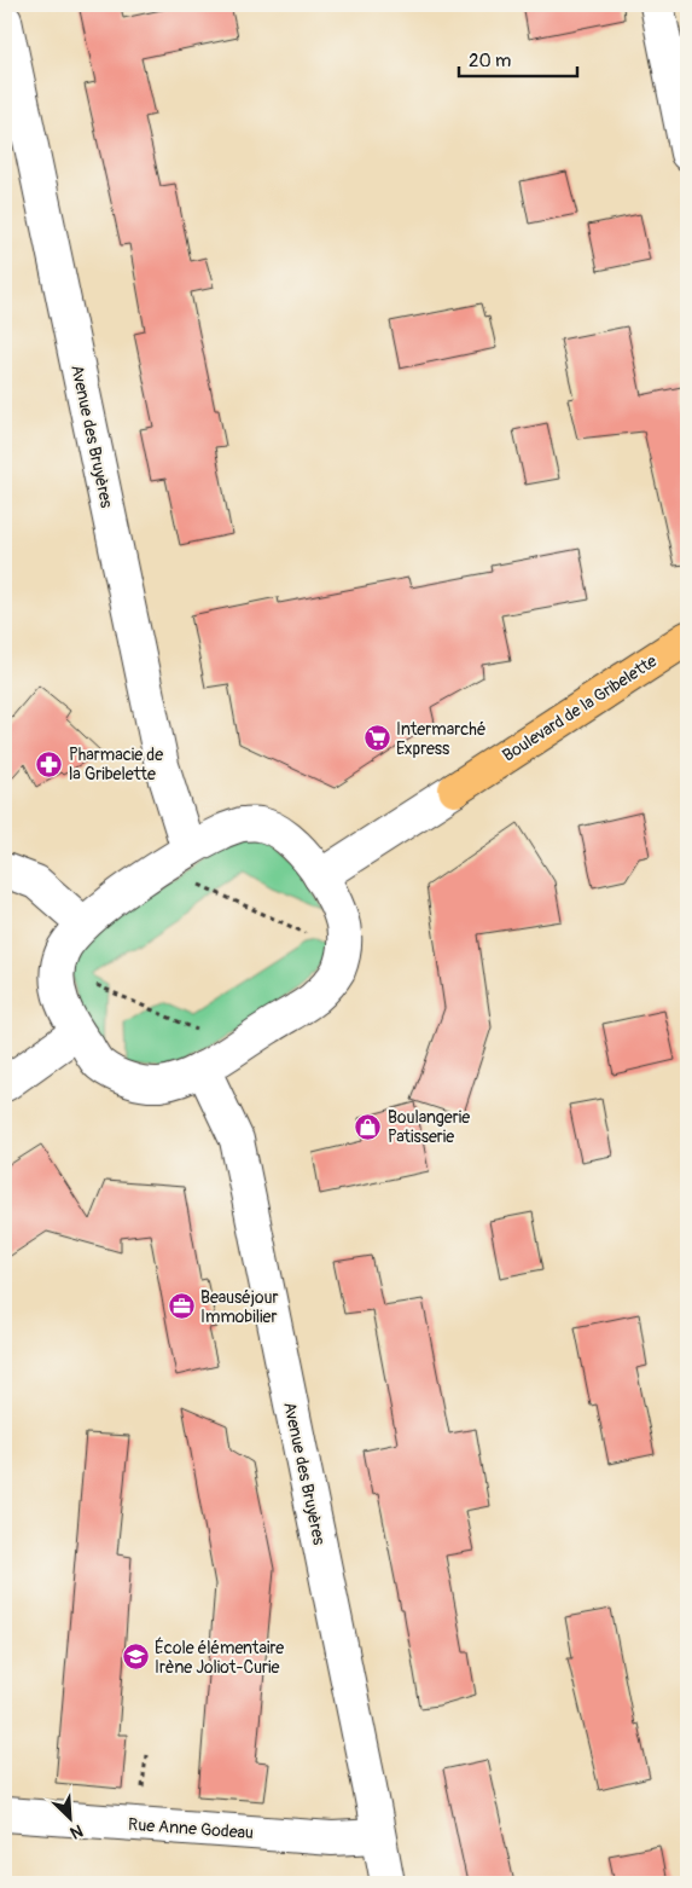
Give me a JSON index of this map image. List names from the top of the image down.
{
  "streets": {
    "main road": ["Boulevard de la Gribelette"],
    "street": ["Avenue des Bruyères", "Rue Anne Godeau"]
  },
  "crossings": [
    ["Avenue des Bruyères", "Rue Anne Godeau"]
  ],
  "places": {
    "supermarket": ["Intermarché Express"],
    "pharmacy": ["Pharmacie de la Gribelette"],
    "shop": ["Boulangerie Patisserie"],
    "office": ["Beauséjour Immobilier"],
    "school or university": ["École élémentaire Irène Joliot-Curie"]
  },
  "scale_bar": "20 m",
  "north": "bottom right"
}
